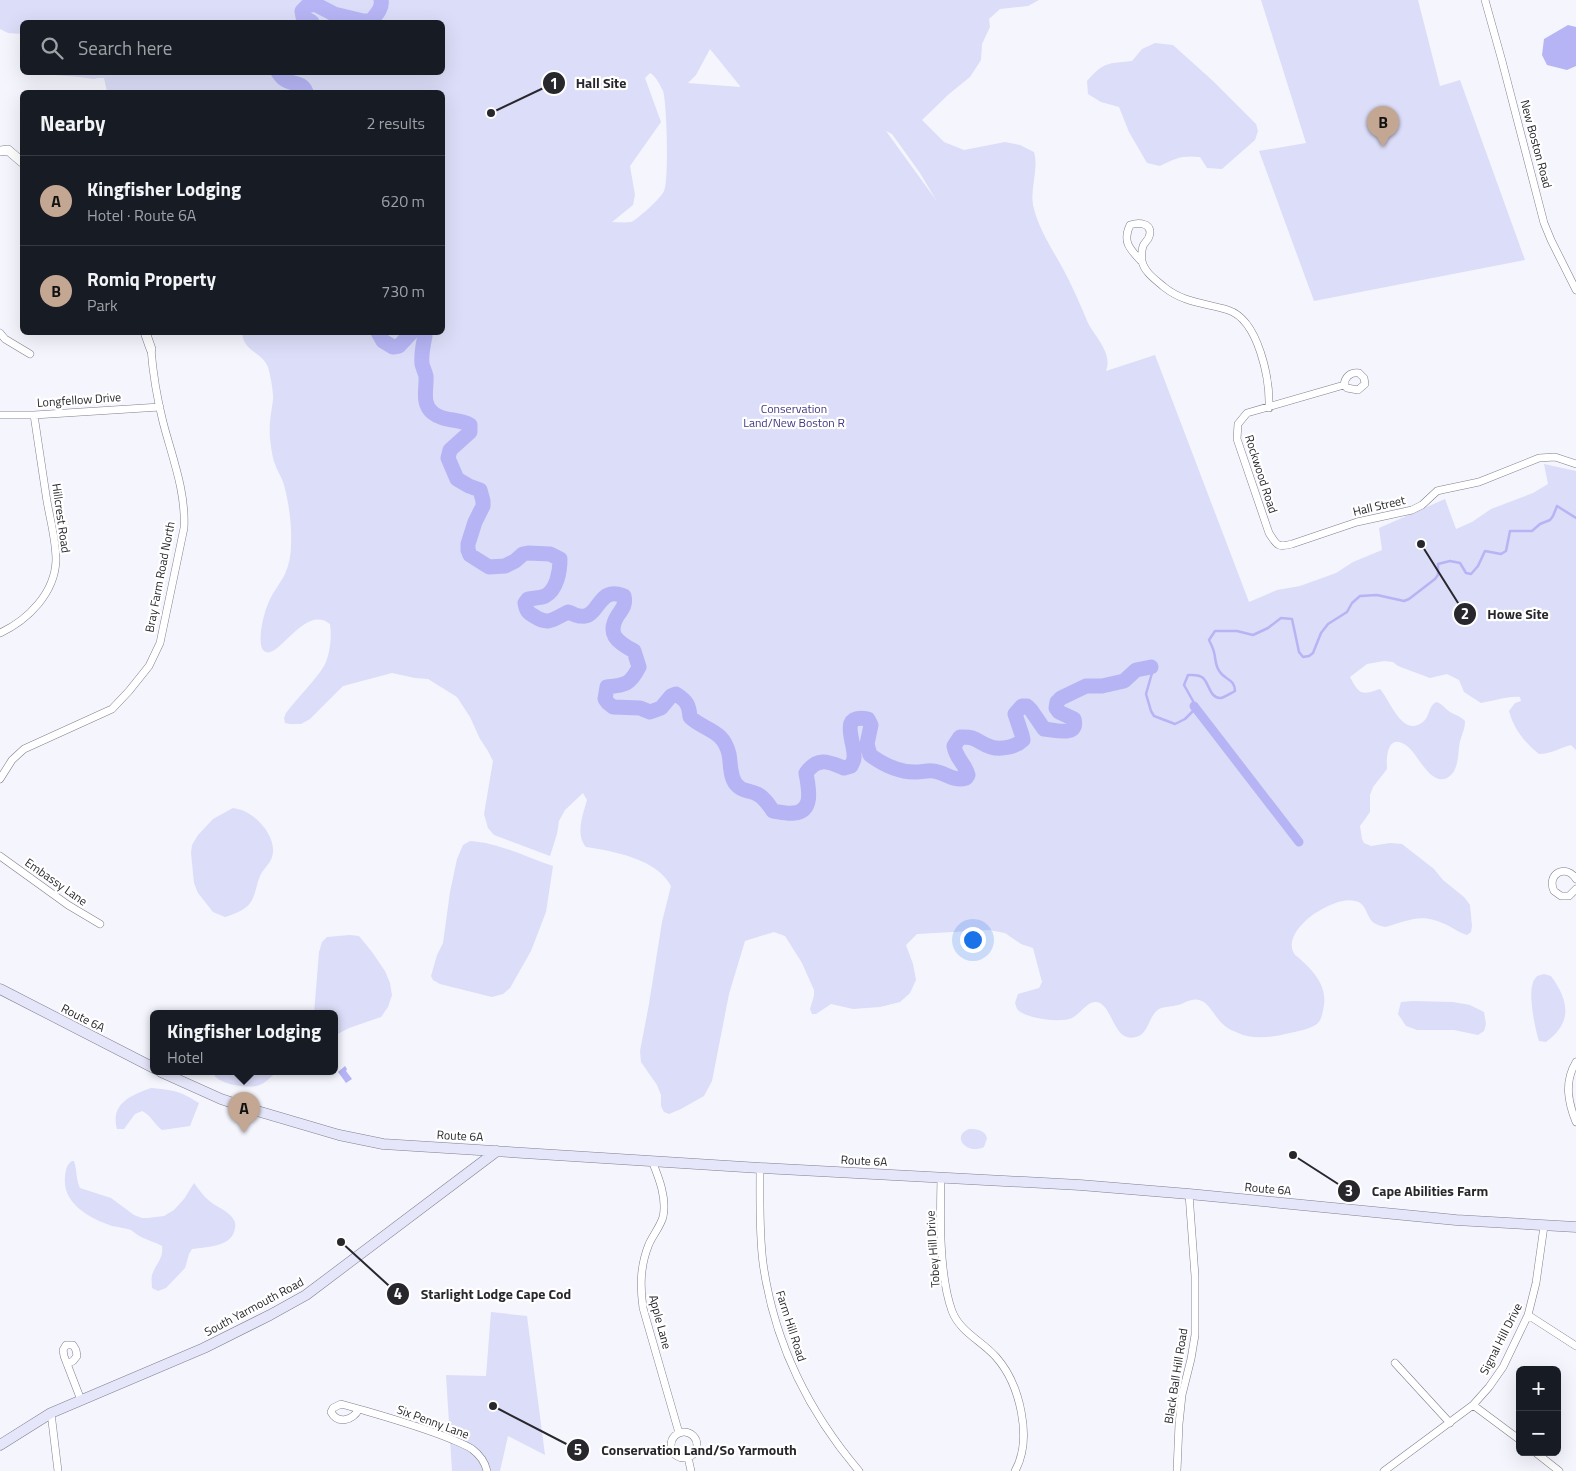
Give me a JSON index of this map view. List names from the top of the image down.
{
  "streets": {
    "main road": ["Route 6A", "South Yarmouth Road"],
    "street": [
      "New Boston Road",
      "Longfellow Drive",
      "Rockwood Road",
      "Hall Street",
      "Hillcrest Road",
      "Bray Farm Road North",
      "Embassy Lane",
      "Tobey Hill Drive",
      "Apple Lane",
      "Farm Hill Road",
      "Signal Hill Drive",
      "Black Ball Hill Road",
      "Six Penny Lane"
    ]
  },
  "crossings": [
    ["Longfellow Drive", "Hillcrest Road"],
    ["Longfellow Drive", "Bray Farm Road North"],
    ["Rockwood Road", "Hall Street"],
    ["Route 6A", "Tobey Hill Drive"],
    ["Route 6A", "South Yarmouth Road"],
    ["Route 6A", "Apple Lane"],
    ["Route 6A", "Farm Hill Road"],
    ["Route 6A", "Signal Hill Drive"],
    ["Route 6A", "Black Ball Hill Road"]
  ],
  "parks": ["Conservation Land/New Boston R"],
  "places": [
    "Hall Site",
    "Howe Site",
    "Cape Abilities Farm",
    "Starlight Lodge Cape Cod",
    "Conservation Land/So Yarmouth"
  ],
  "page": {
    "search": "Search here",
    "heading": ["Nearby", "2 results"],
    "pins": ["B", "A"],
    "list": [
      {
        "mark": "A",
        "name": "Kingfisher Lodging",
        "note": "Hotel · Route 6A",
        "value": "620 m"
      },
      {
        "mark": "B",
        "name": "Romiq Property",
        "note": "Park",
        "value": "730 m"
      }
    ],
    "popup": ["Kingfisher Lodging", "Hotel"],
    "map_buttons": ["+", "−"]
  }
}
